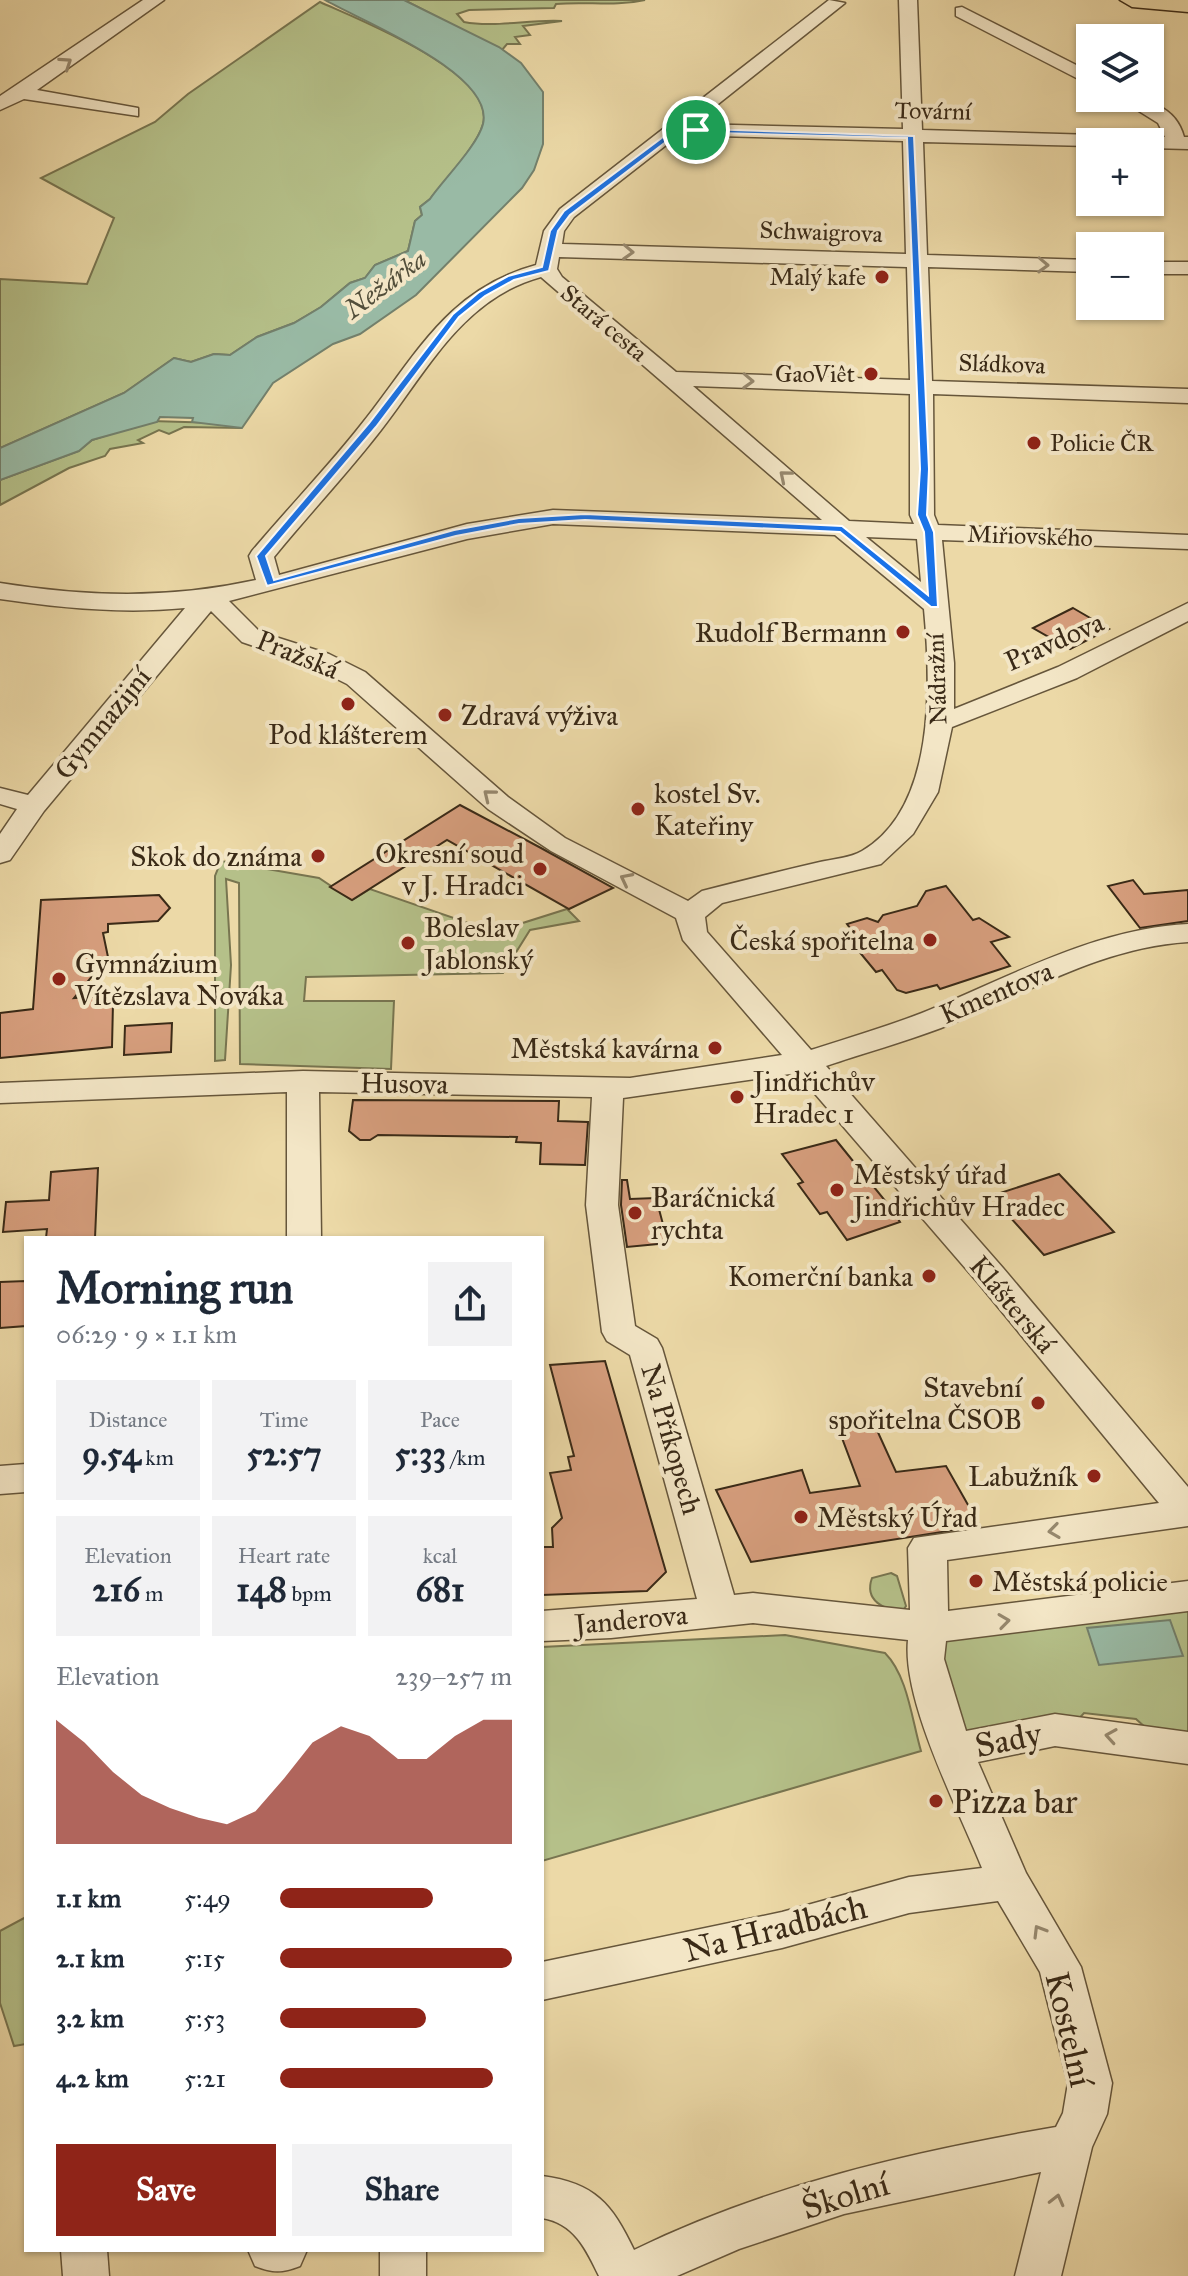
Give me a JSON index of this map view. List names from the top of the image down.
{
  "streets": {
    "street": [
      "Tovární",
      "Schwaigrova",
      "Stará cesta",
      "Sládkova",
      "Miřiovského",
      "Pravdova",
      "Pražská",
      "Nádražní",
      "Gymnazijní",
      "Kmentova",
      "Husova",
      "Klášterská",
      "Na Příkopech",
      "Janderova",
      "Sady",
      "Na Hradbách",
      "Kostelní",
      "Školní"
    ]
  },
  "crossings": [
    ["Tovární", "Stará cesta"],
    ["Tovární", "Nádražní"],
    ["Schwaigrova", "Stará cesta"],
    ["Schwaigrova", "Nádražní"],
    ["Stará cesta", "Sládkova"],
    ["Stará cesta", "Miřiovského"],
    ["Stará cesta", "Nádražní"],
    ["Sládkova", "Nádražní"],
    ["Miřiovského", "Pražská"],
    ["Miřiovského", "Nádražní"],
    ["Miřiovského", "Gymnazijní"],
    ["Pravdova", "Nádražní"],
    ["Pražská", "Nádražní"],
    ["Pražská", "Gymnazijní"],
    ["Pražská", "Klášterská"],
    ["Nádražní", "Klášterská"],
    ["Kmentova", "Husova"],
    ["Kmentova", "Klášterská"],
    ["Husova", "Klášterská"],
    ["Husova", "Na Příkopech"],
    ["Klášterská", "Sady"],
    ["Na Příkopech", "Janderova"],
    ["Janderova", "Sady"],
    ["Sady", "Kostelní"],
    ["Na Hradbách", "Kostelní"],
    ["Kostelní", "Školní"]
  ],
  "one_way": [
    "Schwaigrova",
    "Sládkova",
    "Pražská",
    "Janderova",
    "Sady",
    "Kostelní"
  ],
  "water": ["Nežárka"],
  "places": [
    "Malý kafe",
    "GaoViêt",
    "Policie ČR",
    "Rudolf Bermann",
    "Pod klášterem",
    "Zdravá výživa",
    "kostel Sv. Kateřiny",
    "Skok do známa",
    "Okresní soud v J. Hradci",
    "Česká spořitelna",
    "Boleslav Jablonský",
    "Gymnázium Vítězslava Nováka",
    "Městská kavárna",
    "Jindřichův Hradec 1",
    "Městský úřad Jindřichův Hradec",
    "Baráčnická rychta",
    "Komerční banka",
    "Stavební spořitelna ČSOB",
    "Labužník",
    "Městský Úřad",
    "Městská policie",
    "Pizza bar"
  ],
  "page": {
    "map_buttons": ["+", "−"],
    "heading": ["Morning run", "06:29 · 9 × 1.1 km"],
    "stats": [
      ["Distance", "9.54 km"],
      ["Time", "52:57"],
      ["Pace", "5:33 /km"],
      ["Elevation", "216 m"],
      ["Heart rate", "148 bpm"],
      ["kcal", "681"]
    ],
    "chart": ["Elevation", "239–257 m"],
    "list": [
      {
        "name": "1.1 km",
        "note": "5:49"
      },
      {
        "name": "2.1 km",
        "note": "5:15"
      },
      {
        "name": "3.2 km",
        "note": "5:53"
      },
      {
        "name": "4.2 km",
        "note": "5:21"
      }
    ],
    "buttons": ["Save", "Share"]
  }
}
